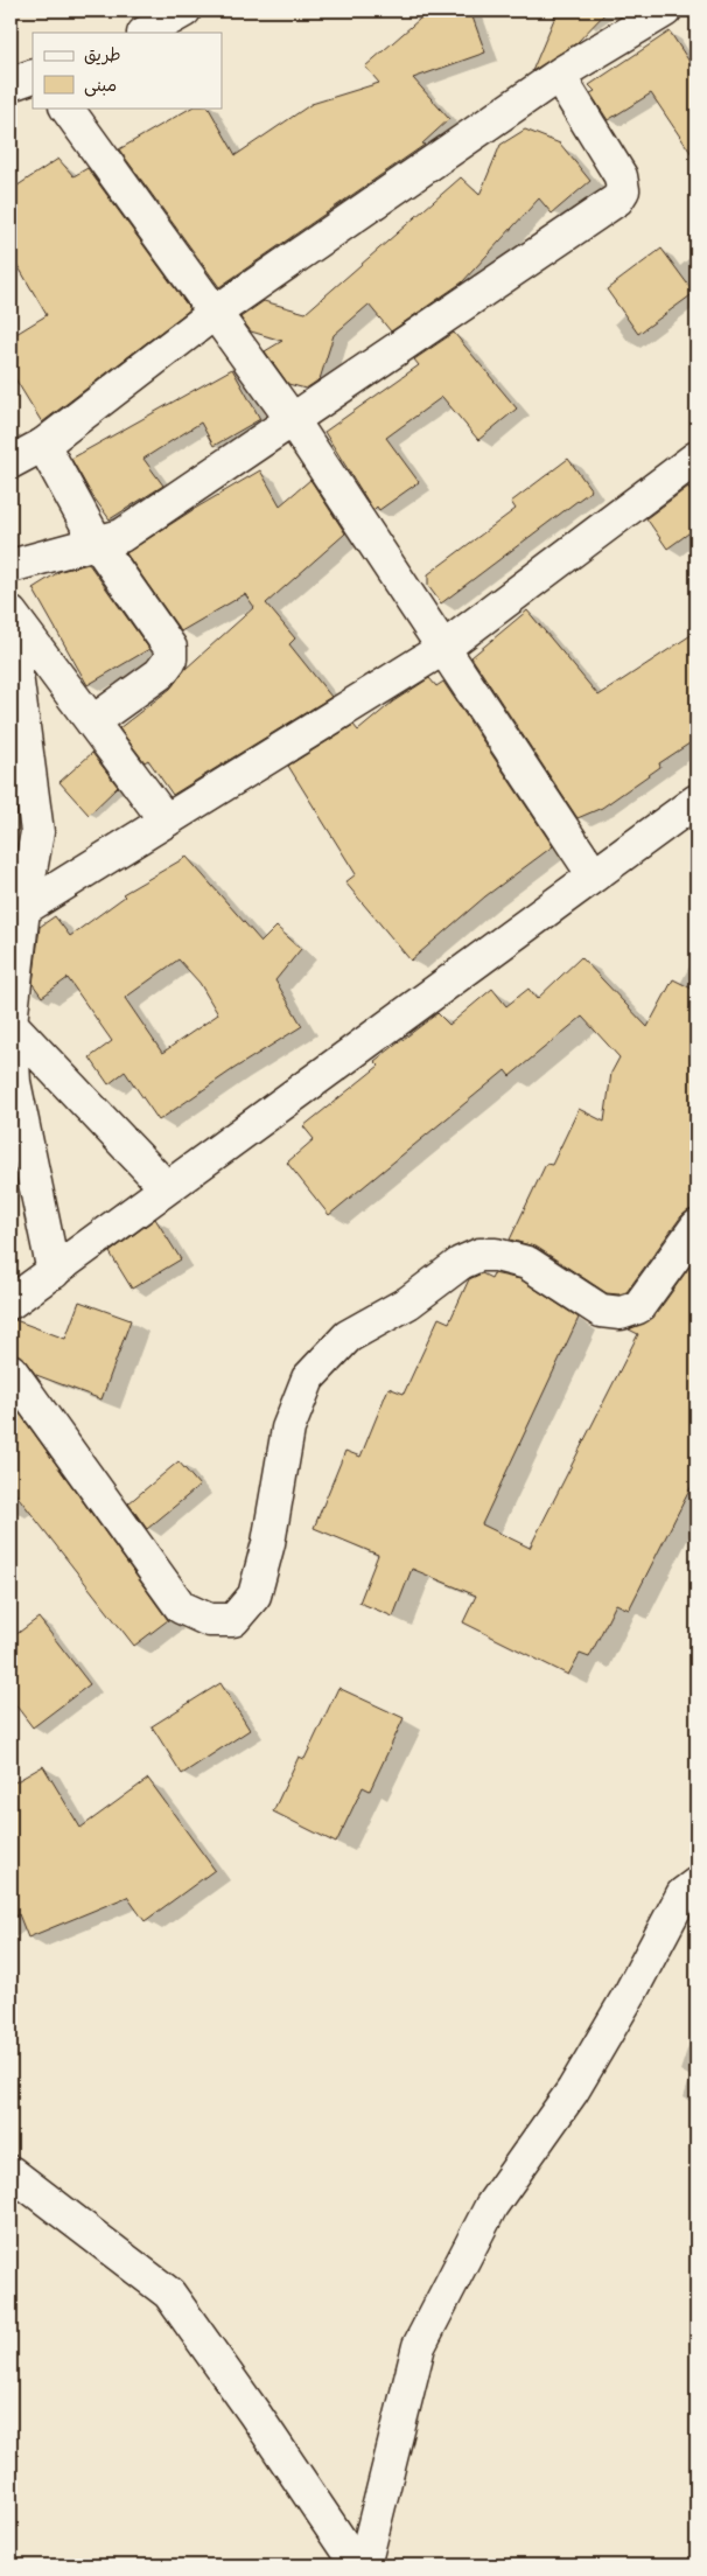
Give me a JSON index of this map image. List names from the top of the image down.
{
  "legend": ["طريق", "مبنى"]
}
